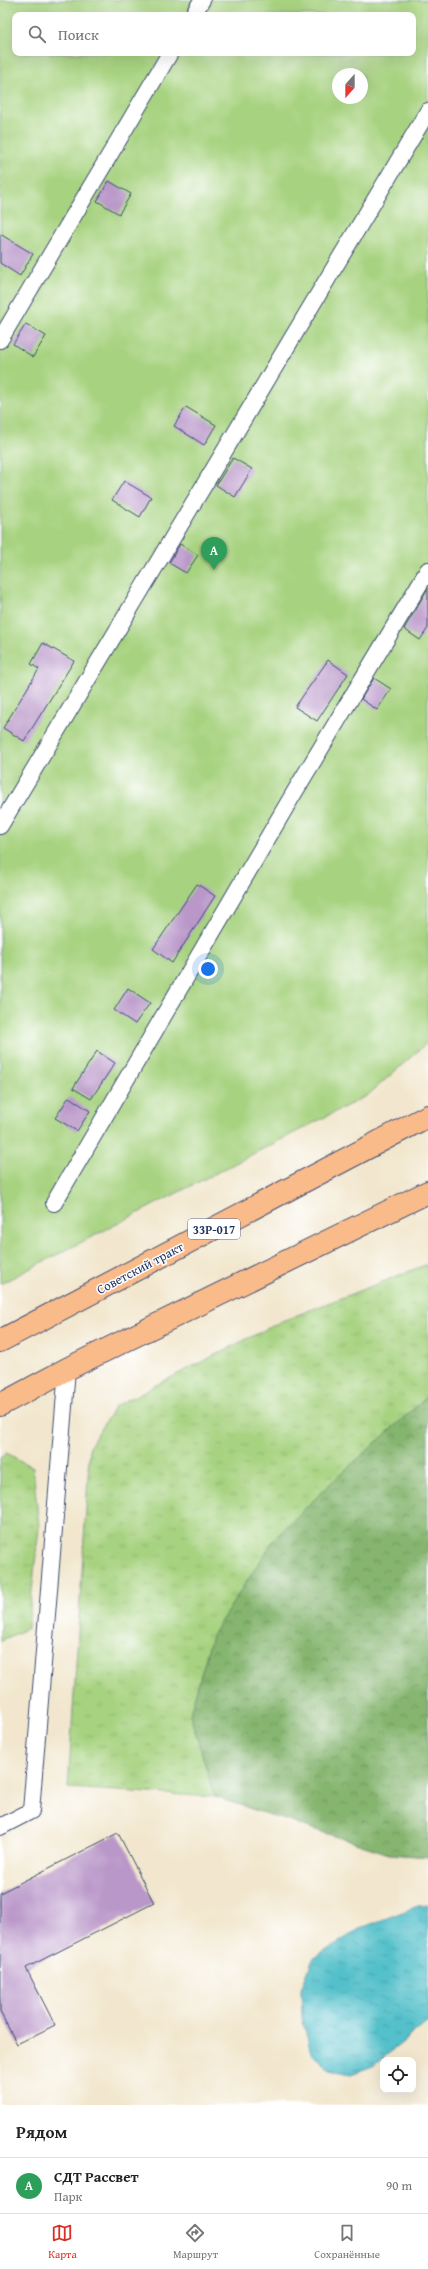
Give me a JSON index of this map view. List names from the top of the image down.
{
  "streets": {
    "highway": ["33Р-017", "Советский тракт"]
  },
  "north": "bottom",
  "page": {
    "search": "Поиск",
    "pins": "A",
    "heading": "Рядом",
    "list": [
      {
        "mark": "A",
        "name": "СДТ Рассвет",
        "note": "Парк",
        "value": "90 m"
      }
    ],
    "nav": ["Карта", "Маршрут", "Сохранённые"]
  }
}
